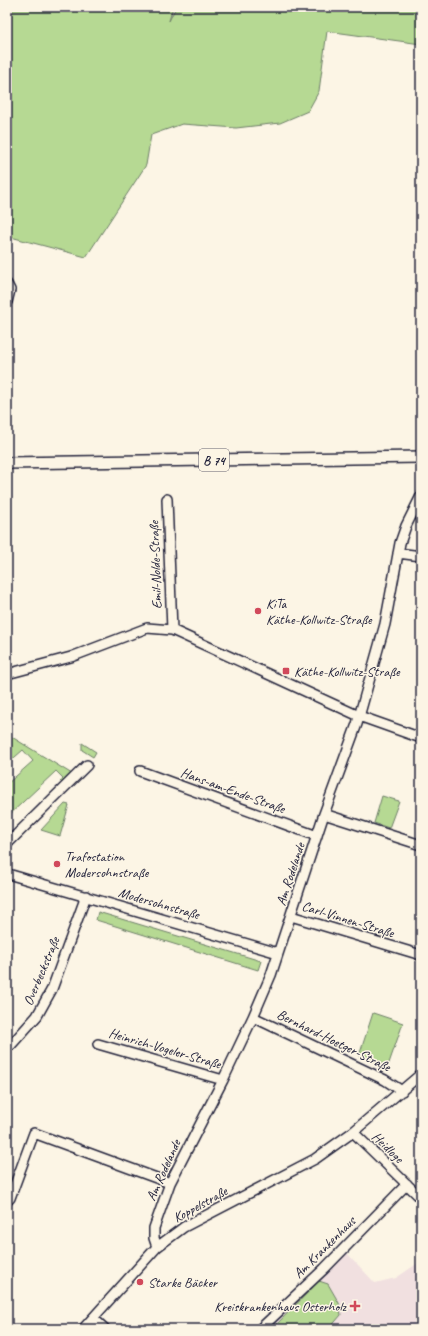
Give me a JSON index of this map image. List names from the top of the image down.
{
  "streets": {
    "main road": ["B 74"],
    "street": [
      "Emil-Nolde-Straße",
      "Hans-am-Ende-Straße",
      "Am Rodelande",
      "Modersohnstraße",
      "Carl-Vinnen-Straße",
      "Overbeckstraße",
      "Bernhard-Hoetger-Straße",
      "Heinrich-Vogeler-Straße",
      "Heidloge",
      "Koppelstraße",
      "Am Krankenhaus"
    ]
  },
  "crossings": [
    ["Hans-am-Ende-Straße", "Am Rodelande"],
    ["Am Rodelande", "Modersohnstraße"],
    ["Am Rodelande", "Carl-Vinnen-Straße"],
    ["Am Rodelande", "Bernhard-Hoetger-Straße"],
    ["Am Rodelande", "Heinrich-Vogeler-Straße"],
    ["Am Rodelande", "Koppelstraße"],
    ["Modersohnstraße", "Overbeckstraße"],
    ["Bernhard-Hoetger-Straße", "Koppelstraße"],
    ["Heidloge", "Koppelstraße"],
    ["Heidloge", "Am Krankenhaus"]
  ],
  "places": {
    "other": ["KiTa Käthe-Kollwitz-Straße", "Trafostation Modersohnstraße", "Starke Bäcker"],
    "transit": ["Käthe-Kollwitz-Straße"],
    "health": ["Kreiskrankenhaus Osterholz"]
  }
}
